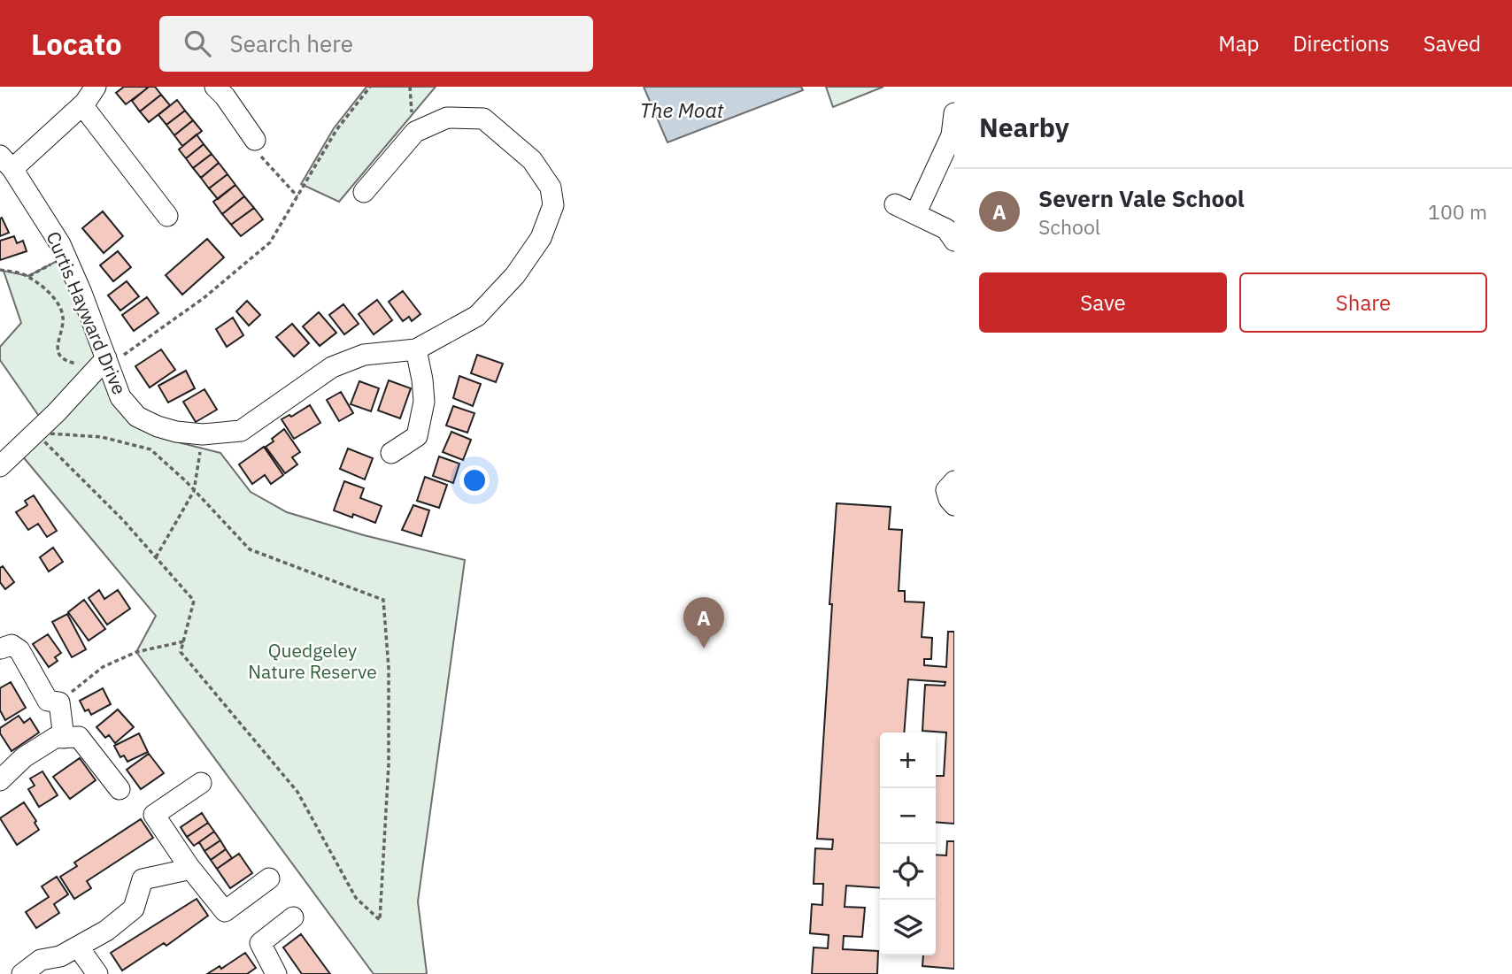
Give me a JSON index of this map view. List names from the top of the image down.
{
  "streets": {
    "street": ["Curtis Hayward Drive"]
  },
  "water": ["The Moat"],
  "parks": ["Quedgeley Nature Reserve"],
  "page": {
    "header": "Locato",
    "search": "Search here",
    "nav": ["Map", "Directions", "Saved"],
    "heading": "Nearby",
    "list": [
      {
        "mark": "A",
        "name": "Severn Vale School",
        "note": "School",
        "value": "100 m"
      }
    ],
    "buttons": ["Save", "Share"],
    "pins": "A",
    "map_buttons": ["+", "−"]
  }
}
